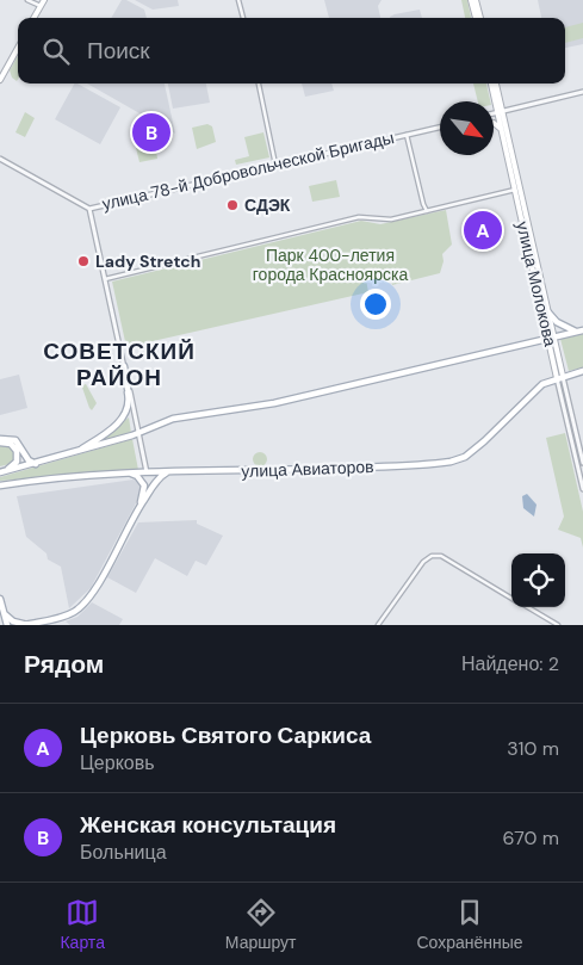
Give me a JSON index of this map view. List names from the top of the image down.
{
  "streets": {
    "main road": ["улица Молокова", "улица Авиаторов"],
    "street": ["улица 78-й Добровольческой Бригады"]
  },
  "crossings": [
    ["улица Молокова", "улица Авиаторов"]
  ],
  "districts": ["СОВЕТСКИЙ РАЙОН"],
  "parks": ["Парк 400-летия города Красноярска"],
  "places": ["СДЭК", "Lady Stretch"],
  "north": "bottom right",
  "page": {
    "search": "Поиск",
    "pins": ["B", "A"],
    "heading": ["Рядом", "Найдено: 2"],
    "list": [
      {
        "mark": "A",
        "name": "Церковь Святого Саркиса",
        "note": "Церковь",
        "value": "310 m"
      },
      {
        "mark": "B",
        "name": "Женская консультация",
        "note": "Больница",
        "value": "670 m"
      }
    ],
    "nav": ["Карта", "Маршрут", "Сохранённые"]
  }
}
